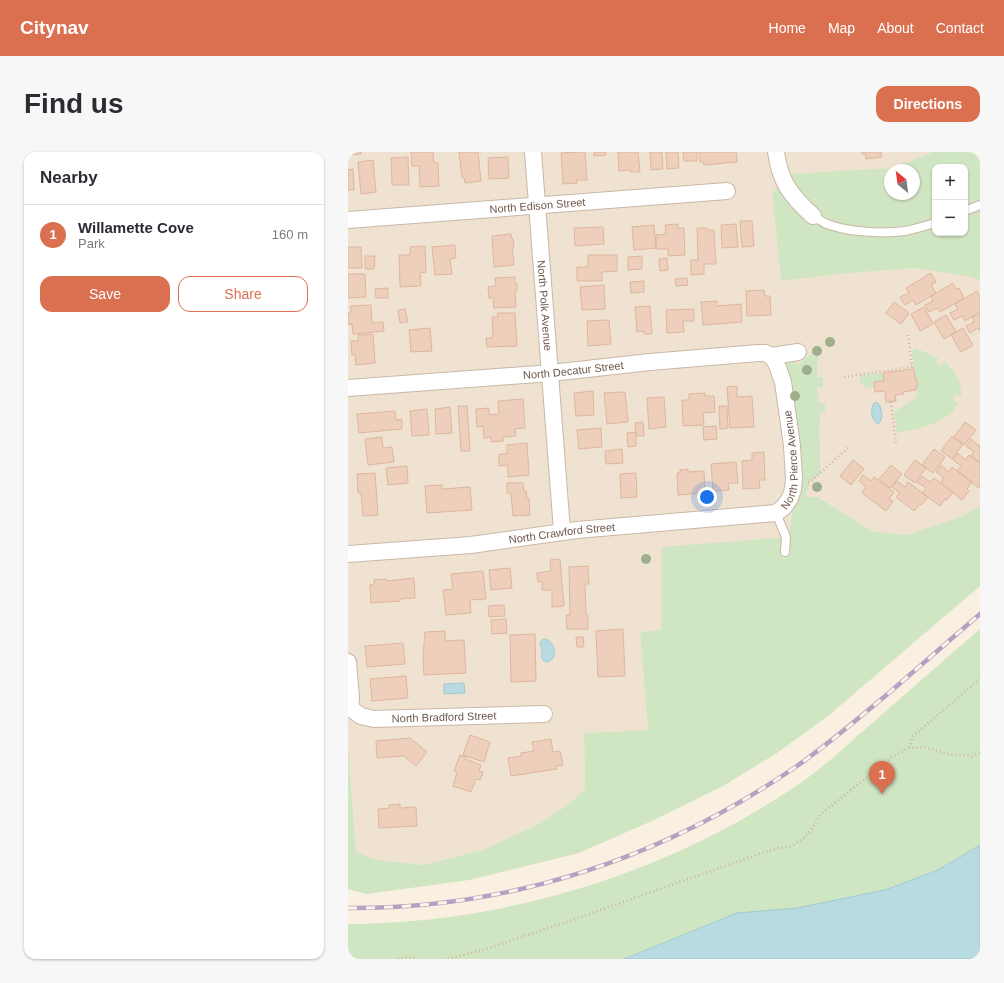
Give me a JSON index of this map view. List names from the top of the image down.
{
  "streets": {
    "street": [
      "North Edison Street",
      "North Polk Avenue",
      "North Decatur Street",
      "North Pierce Avenue",
      "North Crawford Street",
      "North Bradford Street"
    ]
  },
  "crossings": [
    ["North Edison Street", "North Polk Avenue"],
    ["North Polk Avenue", "North Decatur Street"],
    ["North Polk Avenue", "North Crawford Street"],
    ["North Decatur Street", "North Pierce Avenue"],
    ["North Pierce Avenue", "North Crawford Street"]
  ],
  "north": "top left",
  "page": {
    "header": "Citynav",
    "nav": [
      "Home",
      "Map",
      "About",
      "Contact"
    ],
    "buttons": [
      "Directions",
      ["Save", "Share"]
    ],
    "title": "Find us",
    "heading": "Nearby",
    "map_buttons": ["+", "−"],
    "list": [
      {
        "mark": "1",
        "name": "Willamette Cove",
        "note": "Park",
        "value": "160 m"
      }
    ],
    "pins": "1"
  }
}
